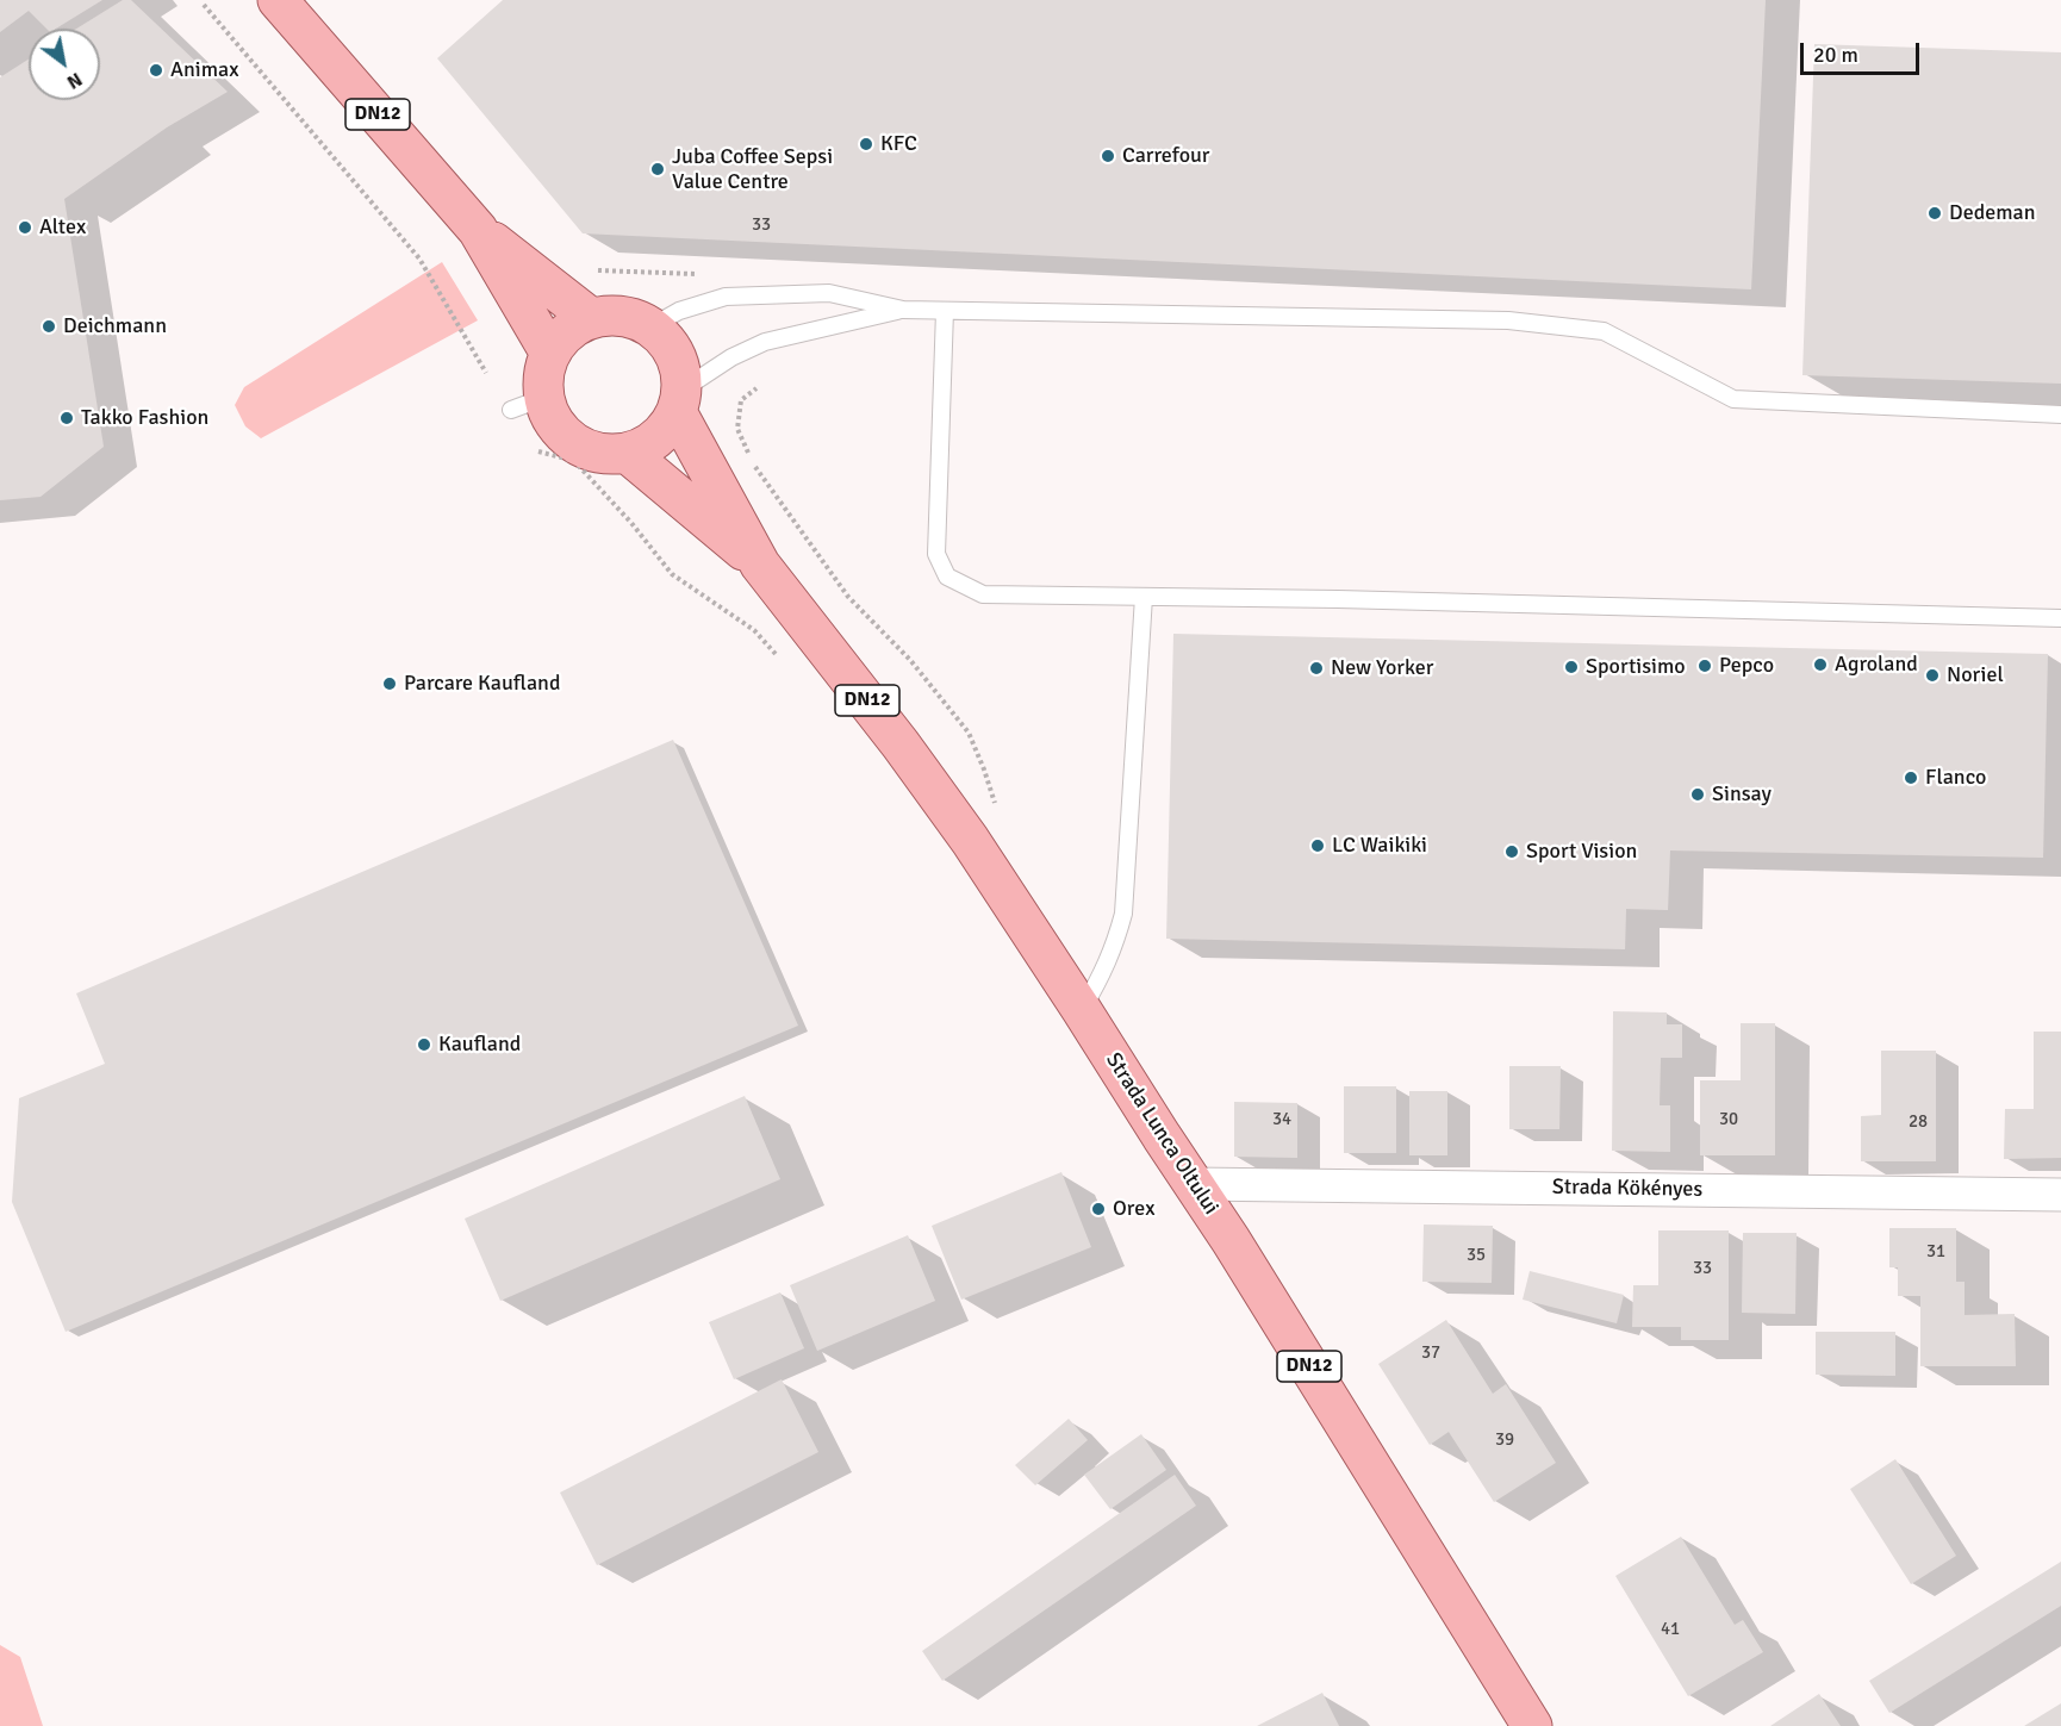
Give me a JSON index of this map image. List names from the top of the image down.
{
  "streets": {
    "main road": ["DN12", "Strada Lunca Oltului"],
    "street": ["Strada Kökényes"]
  },
  "crossings": [
    ["Strada Lunca Oltului", "Strada Kökényes"]
  ],
  "places": [
    "Animax",
    "KFC",
    "Carrefour",
    "Juba Coffee Sepsi Value Centre",
    "Dedeman",
    "Altex",
    "Deichmann",
    "Takko Fashion",
    "Agroland",
    "Pepco",
    "Sportisimo",
    "New Yorker",
    "Noriel",
    "Parcare Kaufland",
    "Flanco",
    "Sinsay",
    "LC Waikiki",
    "Sport Vision",
    "Kaufland",
    "Orex"
  ],
  "house_numbers": [
    "33",
    "34",
    "30",
    "28",
    "31",
    "35",
    "33",
    "37",
    "39",
    "41"
  ],
  "scale_bar": "20 m",
  "north": "bottom right"
}
